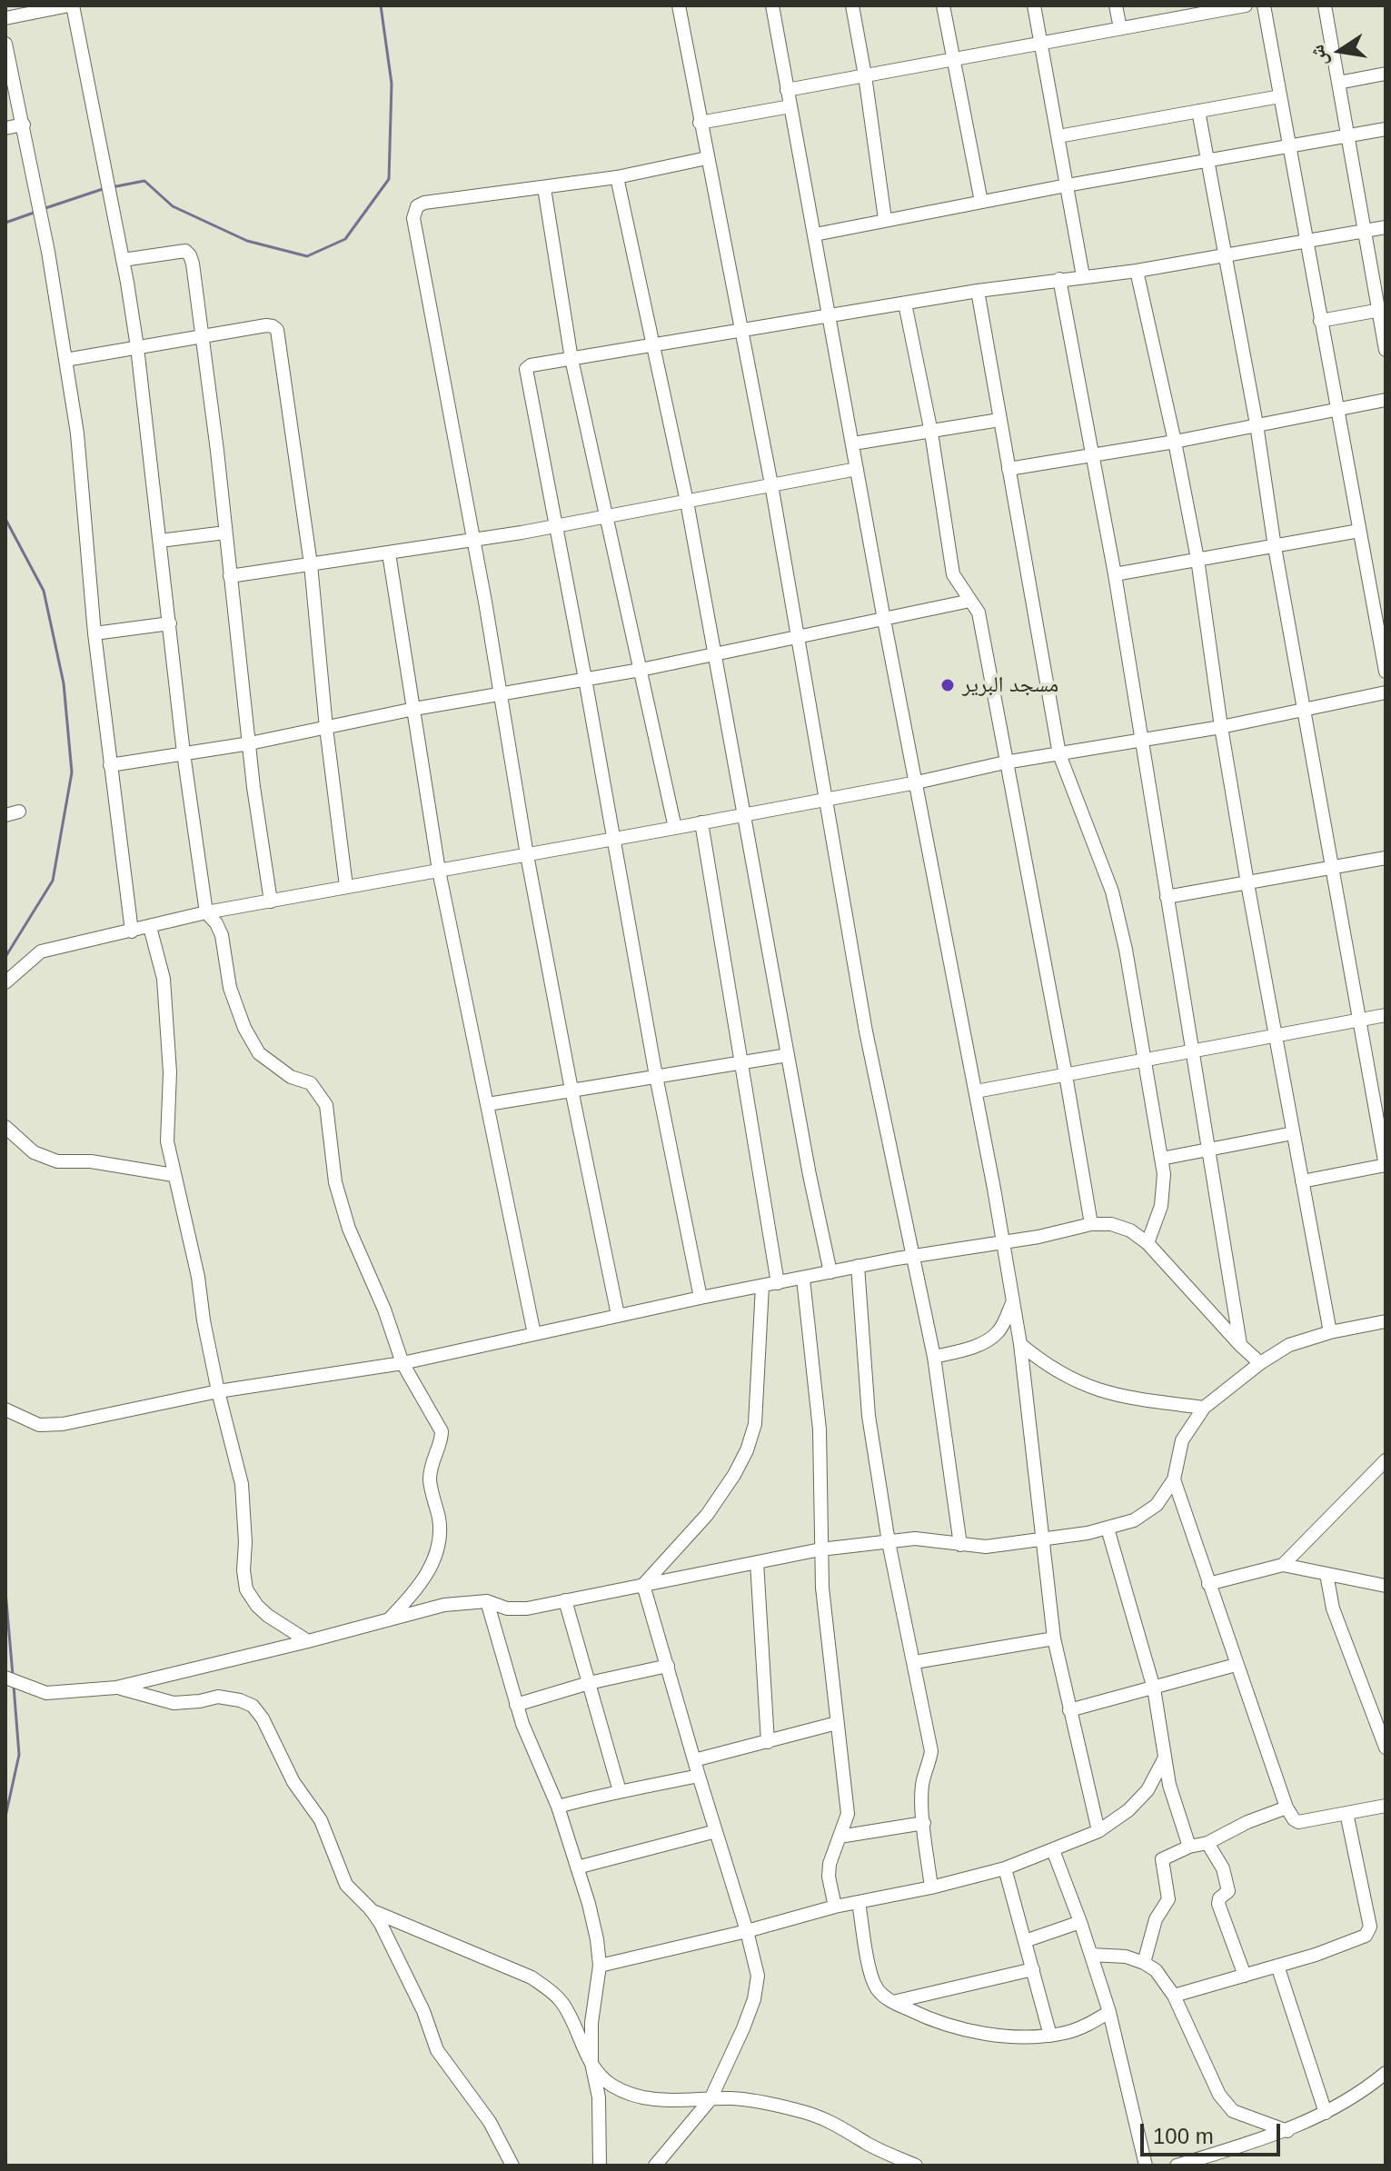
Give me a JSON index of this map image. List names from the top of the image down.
{
  "places": ["مسجد البرير"],
  "scale_bar": "100 m",
  "north": "left"
}
